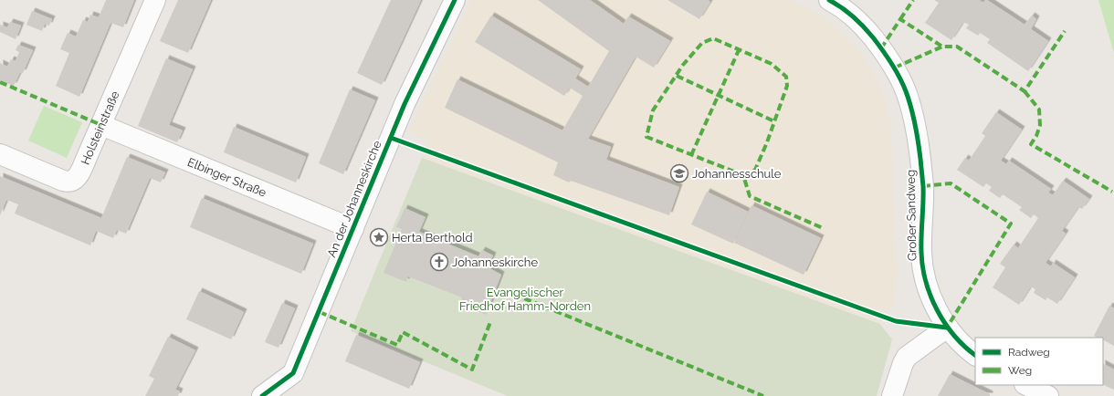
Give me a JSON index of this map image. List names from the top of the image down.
{
  "streets": {
    "street": [
      "Holsteinstraße",
      "Elbinger Straße",
      "An der Johanneskirche",
      "Großer Sandweg"
    ]
  },
  "crossings": [
    ["Holsteinstraße", "Elbinger Straße"],
    ["Elbinger Straße", "An der Johanneskirche"]
  ],
  "parks": ["Evangelischer Friedhof Hamm-Norden"],
  "places": {
    "school or university": ["Johannesschule"],
    "place": ["Herta Berthold"],
    "church": ["Johanneskirche"]
  },
  "legend": ["Radweg", "Weg"]
}
